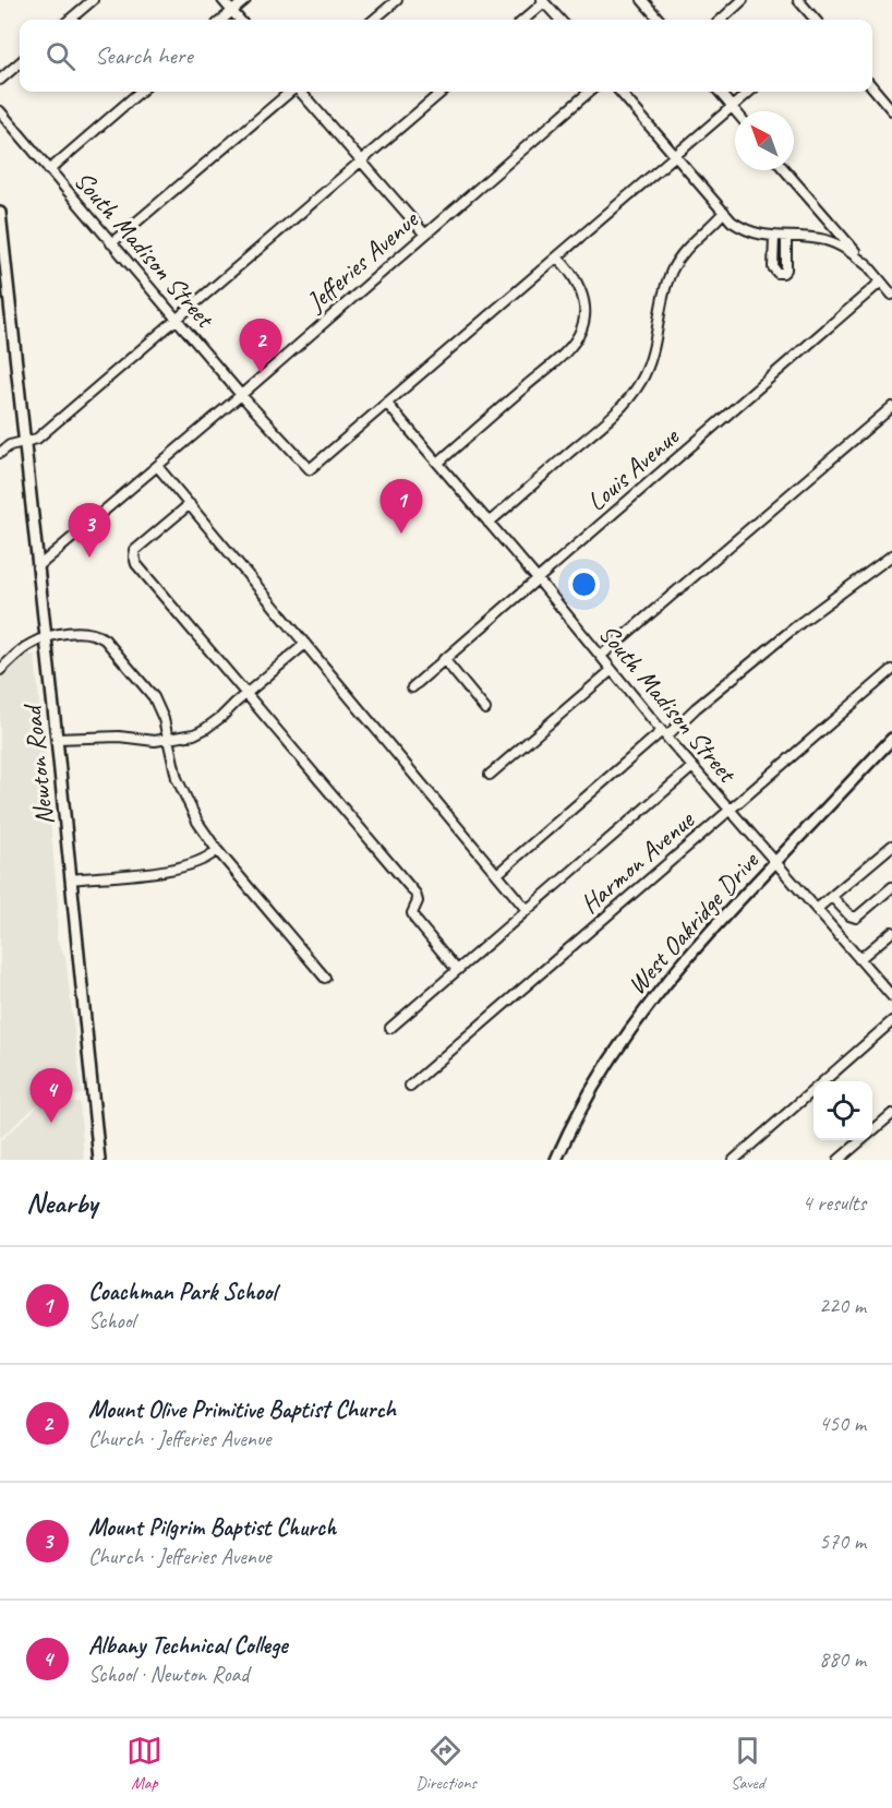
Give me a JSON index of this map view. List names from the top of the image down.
{
  "streets": {
    "main road": ["Newton Road", "West Oakridge Drive"],
    "street": [
      "South Madison Street",
      "Jefferies Avenue",
      "Louis Avenue",
      "Harmon Avenue"
    ]
  },
  "crossings": [
    ["South Madison Street", "Jefferies Avenue"],
    ["South Madison Street", "Louis Avenue"],
    ["South Madison Street", "Harmon Avenue"],
    ["South Madison Street", "West Oakridge Drive"],
    ["Jefferies Avenue", "Newton Road"]
  ],
  "north": "top left",
  "page": {
    "search": "Search here",
    "pins": [
      "2",
      "1",
      "3",
      "4"
    ],
    "heading": ["Nearby", "4 results"],
    "list": [
      {
        "mark": "1",
        "name": "Coachman Park School",
        "note": "School",
        "value": "220 m"
      },
      {
        "mark": "2",
        "name": "Mount Olive Primitive Baptist Church",
        "note": "Church · Jefferies Avenue",
        "value": "450 m"
      },
      {
        "mark": "3",
        "name": "Mount Pilgrim Baptist Church",
        "note": "Church · Jefferies Avenue",
        "value": "570 m"
      },
      {
        "mark": "4",
        "name": "Albany Technical College",
        "note": "School · Newton Road",
        "value": "880 m"
      }
    ],
    "nav": ["Map", "Directions", "Saved"]
  }
}
